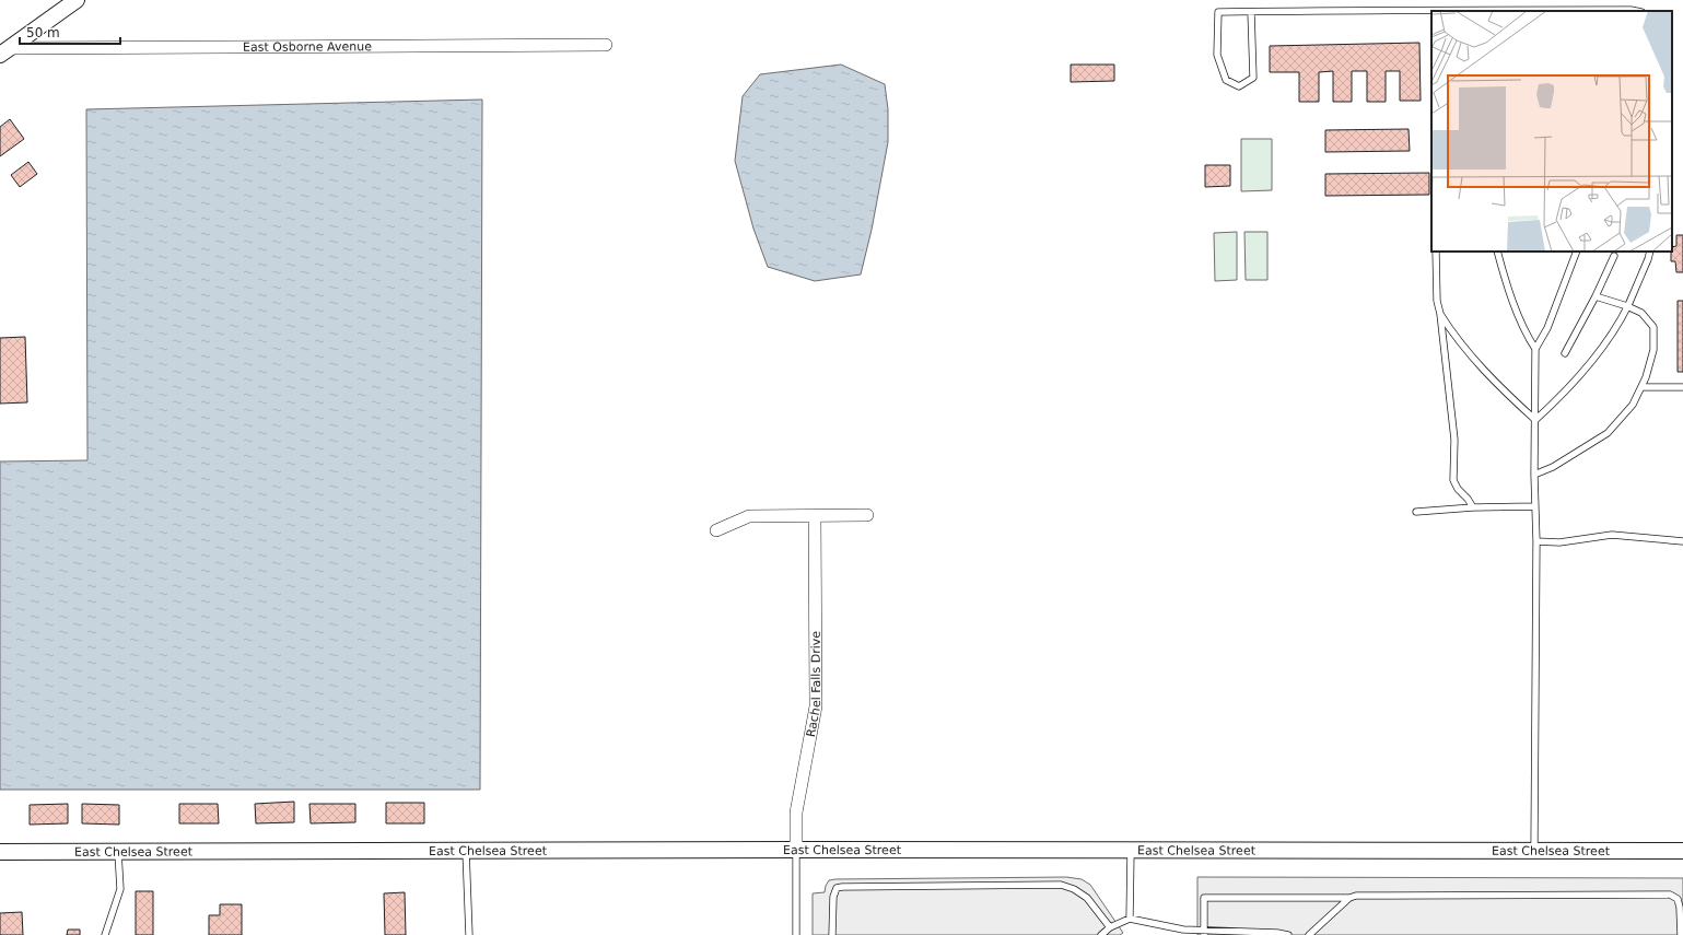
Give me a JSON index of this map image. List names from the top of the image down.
{
  "streets": {
    "street": ["East Osborne Avenue", "Rachel Falls Drive", "East Chelsea Street"]
  },
  "crossings": [
    ["Rachel Falls Drive", "East Chelsea Street"]
  ],
  "scale_bar": "50 m"
}
